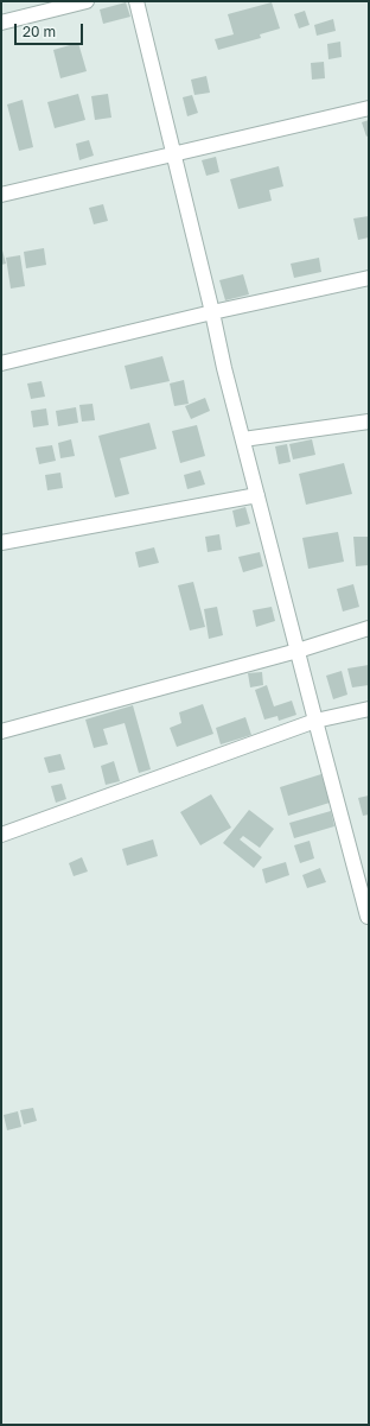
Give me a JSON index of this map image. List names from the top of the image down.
{
  "scale_bar": "20 m"
}
